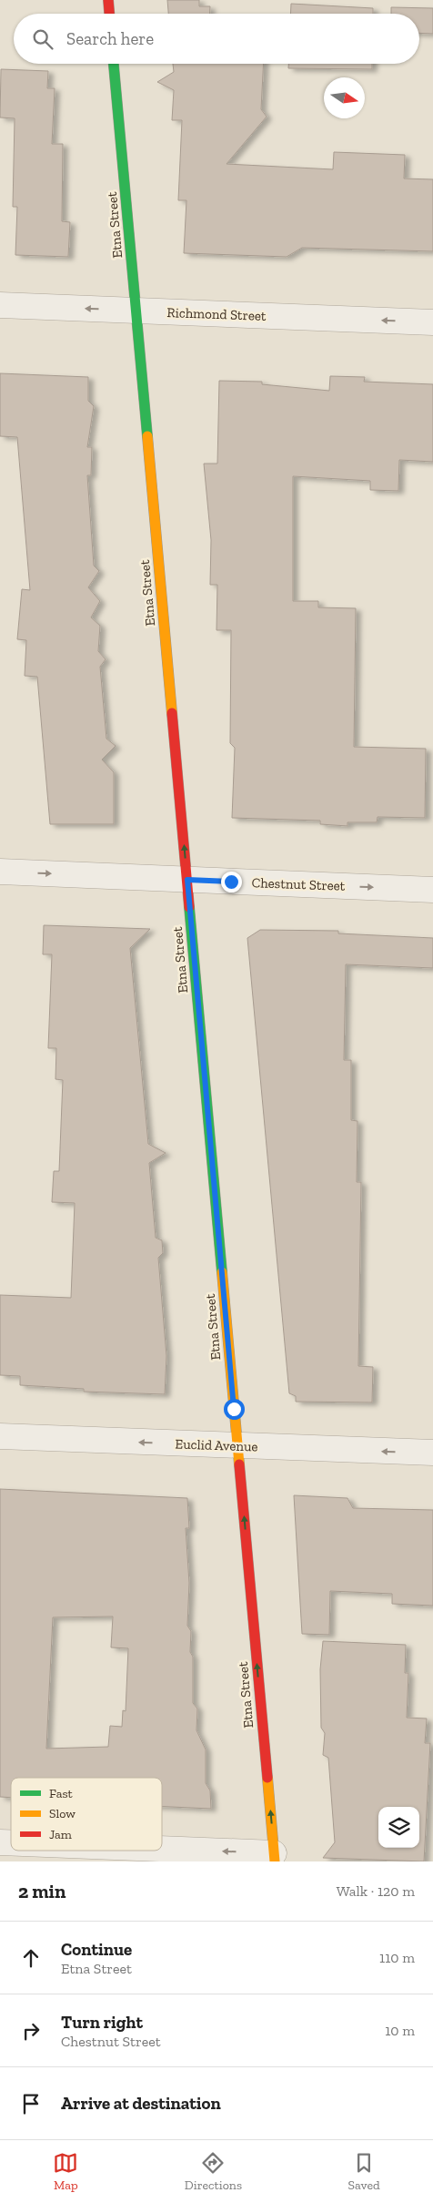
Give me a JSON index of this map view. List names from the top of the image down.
{
  "streets": {
    "main road": ["Etna Street"],
    "street": ["Richmond Street", "Chestnut Street", "Euclid Avenue"]
  },
  "crossings": [
    ["Etna Street", "Richmond Street"],
    ["Etna Street", "Chestnut Street"],
    ["Etna Street", "Euclid Avenue"]
  ],
  "one_way": [
    "Etna Street",
    "Richmond Street",
    "Chestnut Street",
    "Euclid Avenue"
  ],
  "legend": ["Fast", "Slow", "Jam"],
  "north": "right",
  "page": {
    "search": "Search here",
    "heading": ["2 min", "Walk · 120 m"],
    "list": [
      ["Continue", "Etna Street", "110 m"],
      ["Turn right", "Chestnut Street", "10 m"],
      "Arrive at destination"
    ],
    "nav": ["Map", "Directions", "Saved"]
  }
}
